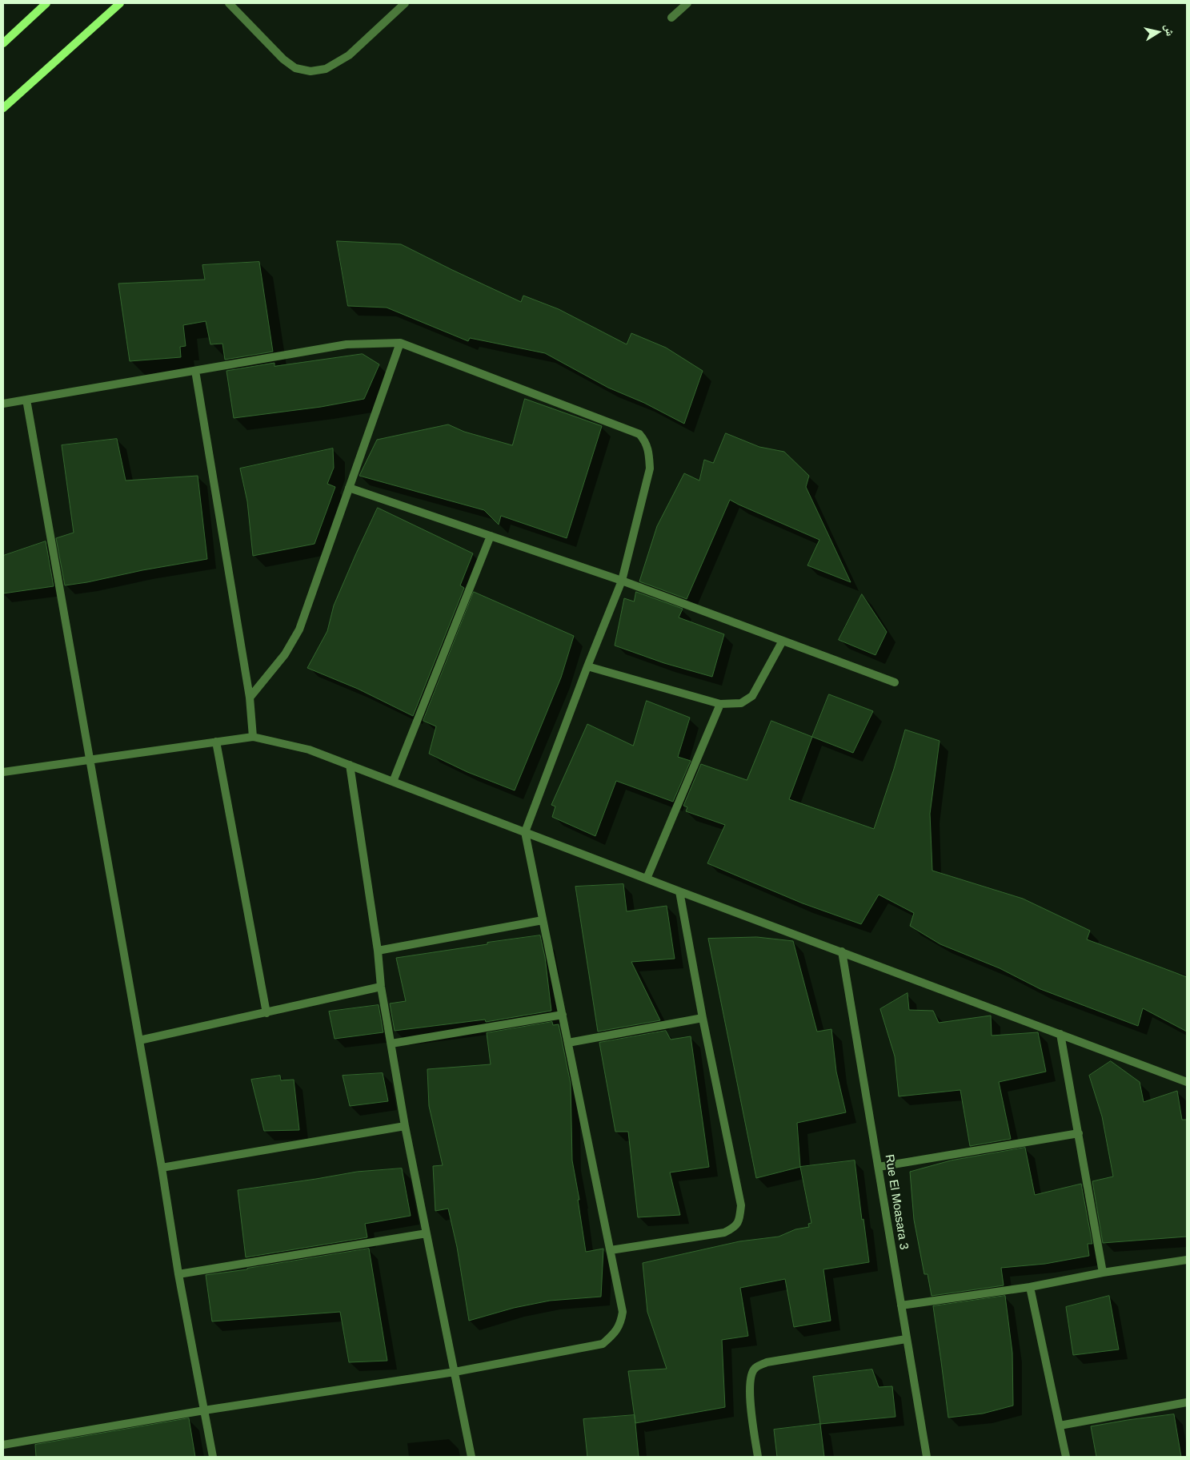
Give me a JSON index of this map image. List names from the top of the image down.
{
  "streets": {
    "street": ["Rue El Moasara 3"]
  },
  "north": "right"
}
